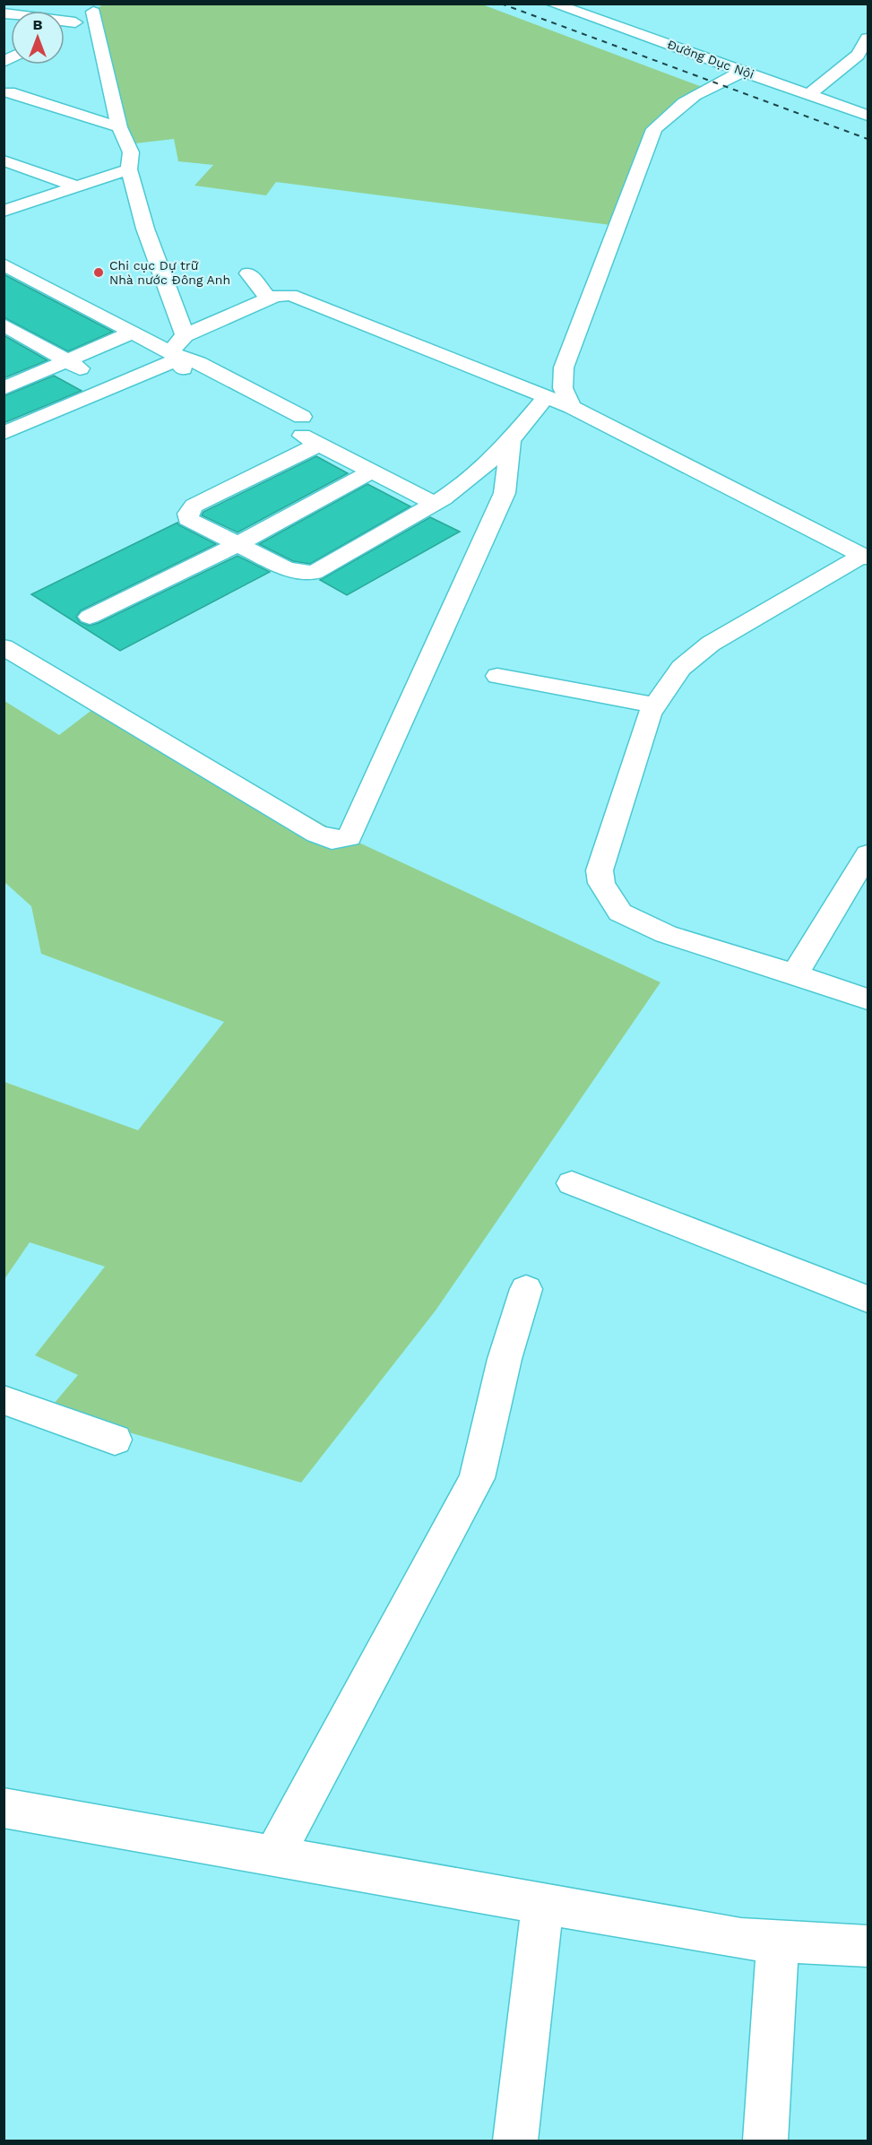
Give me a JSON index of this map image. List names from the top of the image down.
{
  "streets": {
    "street": ["Đường Dục Nội"]
  },
  "places": ["Chi cục Dự trữ Nhà nước Đông Anh"],
  "north": "top"
}
